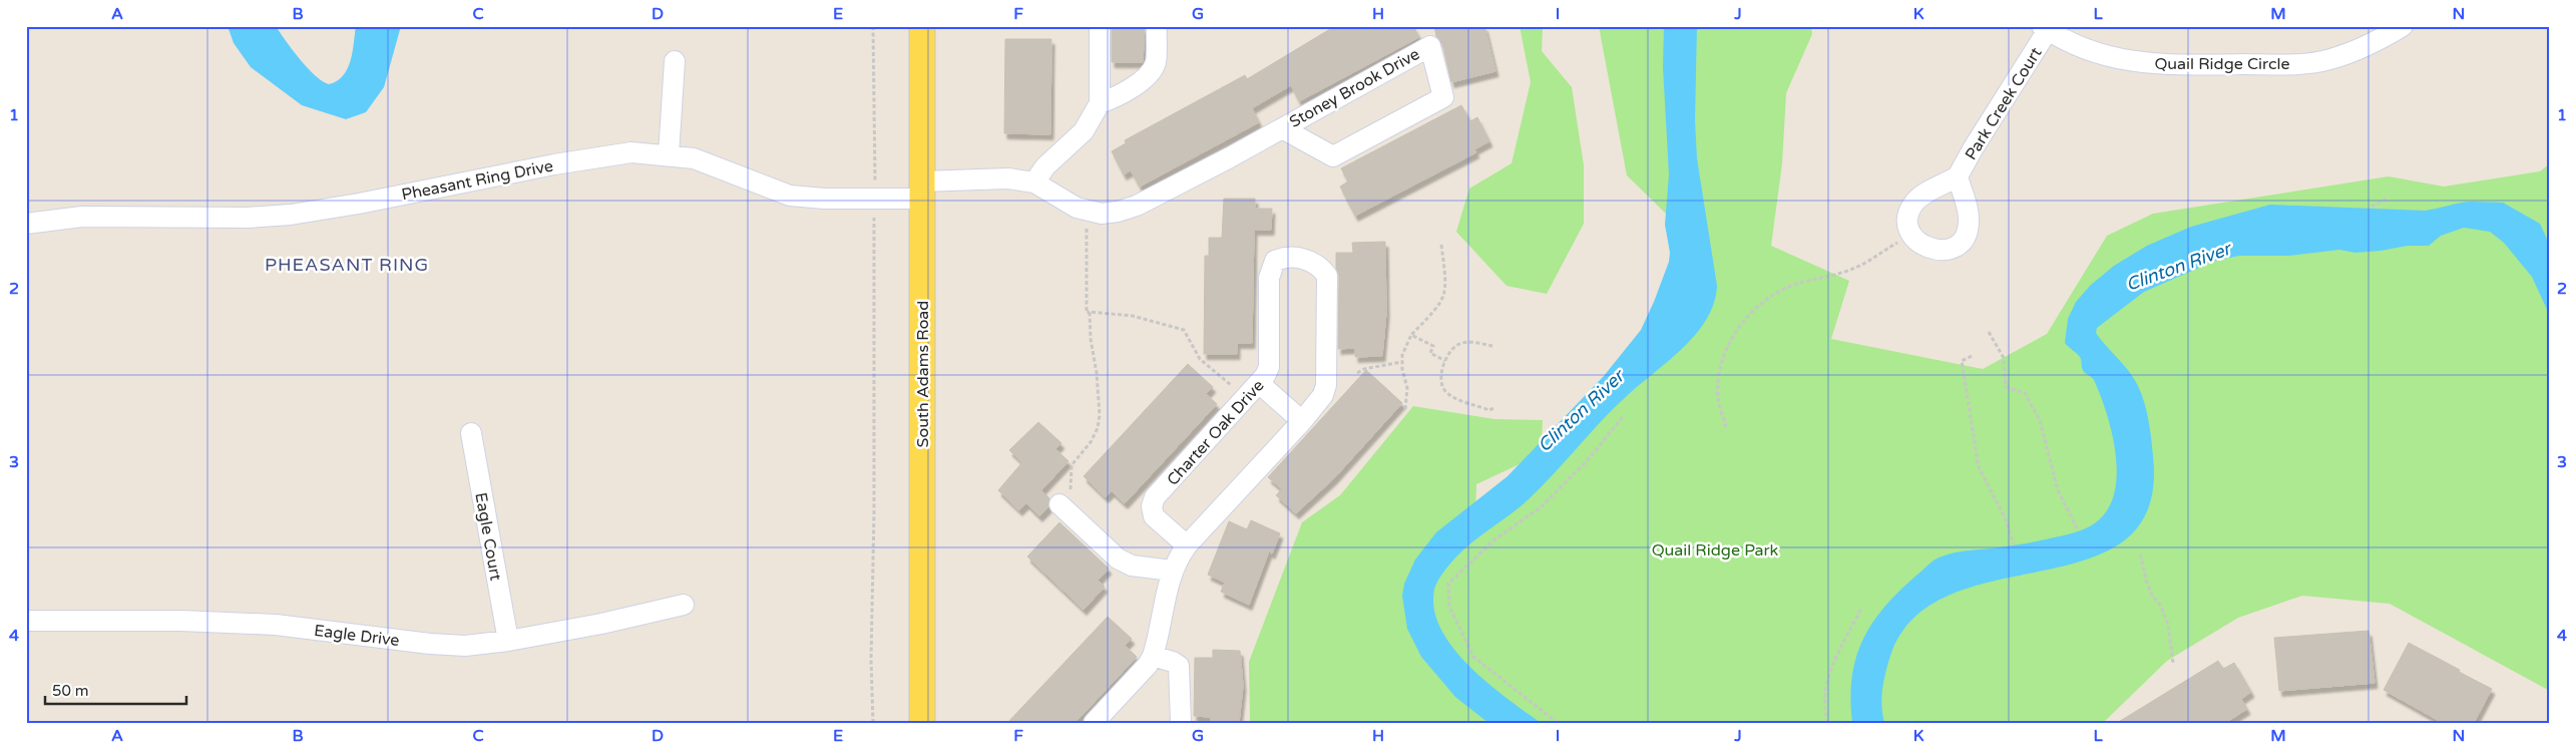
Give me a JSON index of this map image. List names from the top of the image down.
{
  "streets": {
    "main road": ["South Adams Road"],
    "street": [
      "Quail Ridge Circle",
      "Stoney Brook Drive",
      "Park Creek Court",
      "Pheasant Ring Drive",
      "Charter Oak Drive",
      "Eagle Court",
      "Eagle Drive"
    ]
  },
  "crossings": [
    ["Quail Ridge Circle", "Park Creek Court"],
    ["Stoney Brook Drive", "Pheasant Ring Drive"],
    ["Stoney Brook Drive", "South Adams Road"],
    ["Pheasant Ring Drive", "South Adams Road"],
    ["Eagle Court", "Eagle Drive"]
  ],
  "districts": ["PHEASANT RING"],
  "water": ["Clinton River"],
  "parks": ["Quail Ridge Park"],
  "scale_bar": "50 m",
  "grid": {
    "columns": [
      "A",
      "B",
      "C",
      "D",
      "E",
      "F",
      "G",
      "H",
      "I",
      "J",
      "K",
      "L",
      "M",
      "N"
    ],
    "rows": [
      "1",
      "2",
      "3",
      "4"
    ]
  }
}
